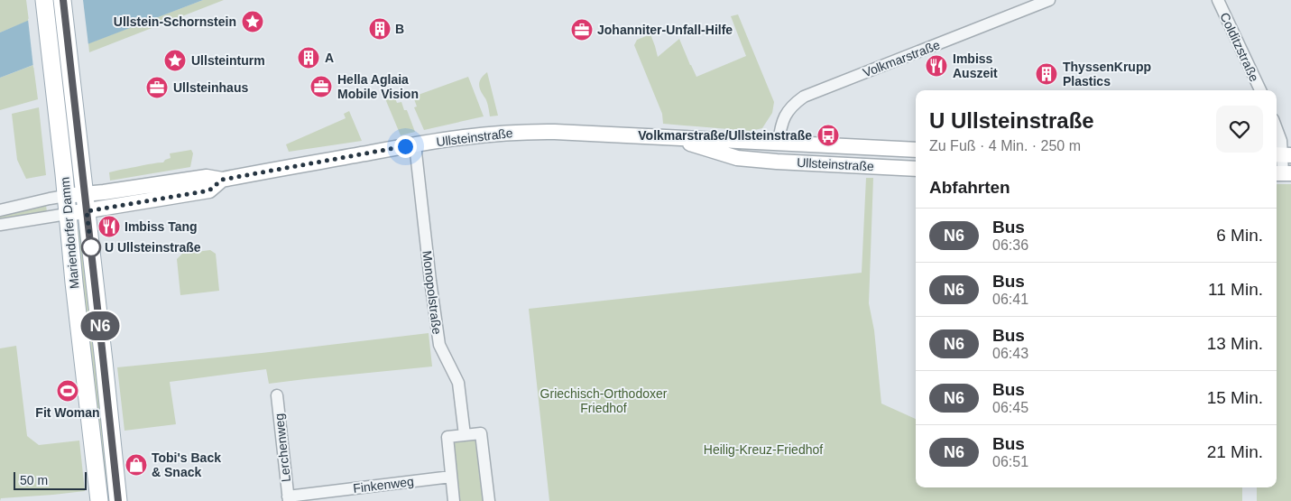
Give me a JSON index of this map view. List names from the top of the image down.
{
  "streets": {
    "main road": ["Mariendorfer Damm"],
    "street": [
      "Colditzstraße",
      "Volkmarstraße",
      "Ullsteinstraße",
      "Monopolstraße",
      "Lerchenweg",
      "Finkenweg"
    ]
  },
  "crossings": [
    ["Volkmarstraße", "Ullsteinstraße"],
    ["Ullsteinstraße", "Mariendorfer Damm"],
    ["Ullsteinstraße", "Monopolstraße"],
    ["Lerchenweg", "Finkenweg"]
  ],
  "parks": ["Griechisch-Orthodoxer Friedhof", "Heilig-Kreuz-Friedhof"],
  "places": {
    "place": ["Ullstein-Schornstein", "Ullsteinturm"],
    "building": ["B", "A", "ThyssenKrupp Plastics"],
    "office": ["Johanniter-Unfall-Hilfe", "Hella Aglaia Mobile Vision", "Ullsteinhaus"],
    "restaurant": ["Imbiss Auszeit", "Imbiss Tang"],
    "bus stop": ["Volkmarstraße/Ullsteinstraße"],
    "other": ["U Ullsteinstraße"],
    "sports": ["Fit Woman"],
    "shop": ["Tobi's Back & Snack"]
  },
  "lines": ["bus line N6"],
  "scale_bar": "50 m",
  "page": {
    "on_map": "N6",
    "heading": [
      ["U Ullsteinstraße", "Zu Fuß · 4 Min. · 250 m"],
      "Abfahrten"
    ],
    "list": [
      {
        "mark": "N6",
        "name": "Bus",
        "note": "06:36",
        "value": "6 Min."
      },
      {
        "mark": "N6",
        "name": "Bus",
        "note": "06:41",
        "value": "11 Min."
      },
      {
        "mark": "N6",
        "name": "Bus",
        "note": "06:43",
        "value": "13 Min."
      },
      {
        "mark": "N6",
        "name": "Bus",
        "note": "06:45",
        "value": "15 Min."
      },
      {
        "mark": "N6",
        "name": "Bus",
        "note": "06:51",
        "value": "21 Min."
      }
    ],
    "scale": "50 m"
  }
}
